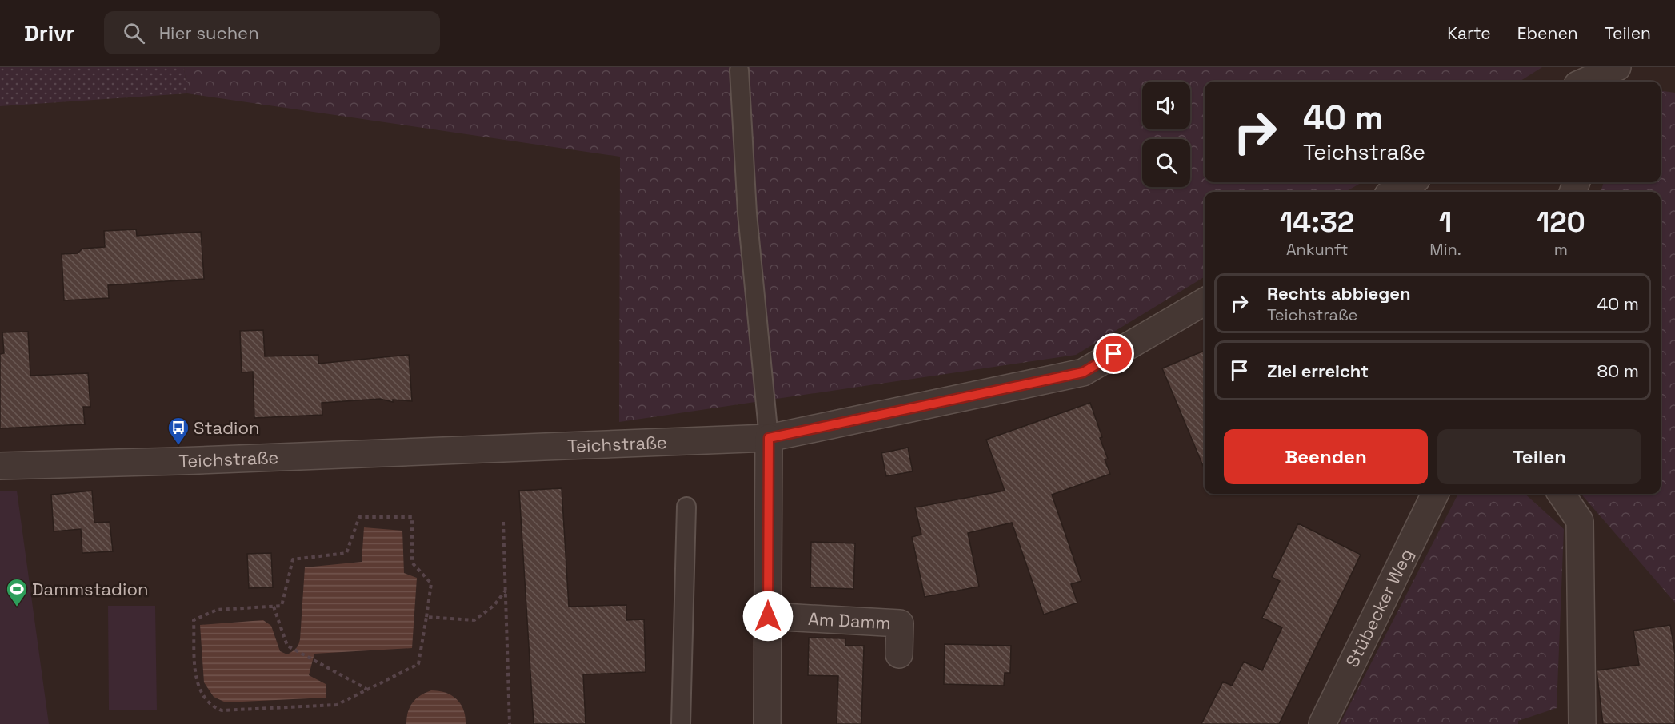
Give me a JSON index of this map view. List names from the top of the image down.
{
  "streets": {
    "street": ["Teichstraße", "Stübecker Weg", "Am Damm"]
  },
  "places": {
    "bus stop": ["Stadion"],
    "sports": ["Dammstadion"]
  },
  "page": {
    "header": "Drivr",
    "search": "Hier suchen",
    "nav": ["Karte", "Ebenen", "Teilen"],
    "turn": ["40 m", "Teichstraße"],
    "eta": [
      "14:32",
      "Ankunft",
      "1",
      "Min.",
      "120",
      "m"
    ],
    "list": [
      {
        "name": "Rechts abbiegen",
        "note": "Teichstraße",
        "value": "40 m"
      },
      {
        "name": "Ziel erreicht",
        "value": "80 m"
      }
    ],
    "buttons": ["Beenden", "Teilen"]
  }
}
